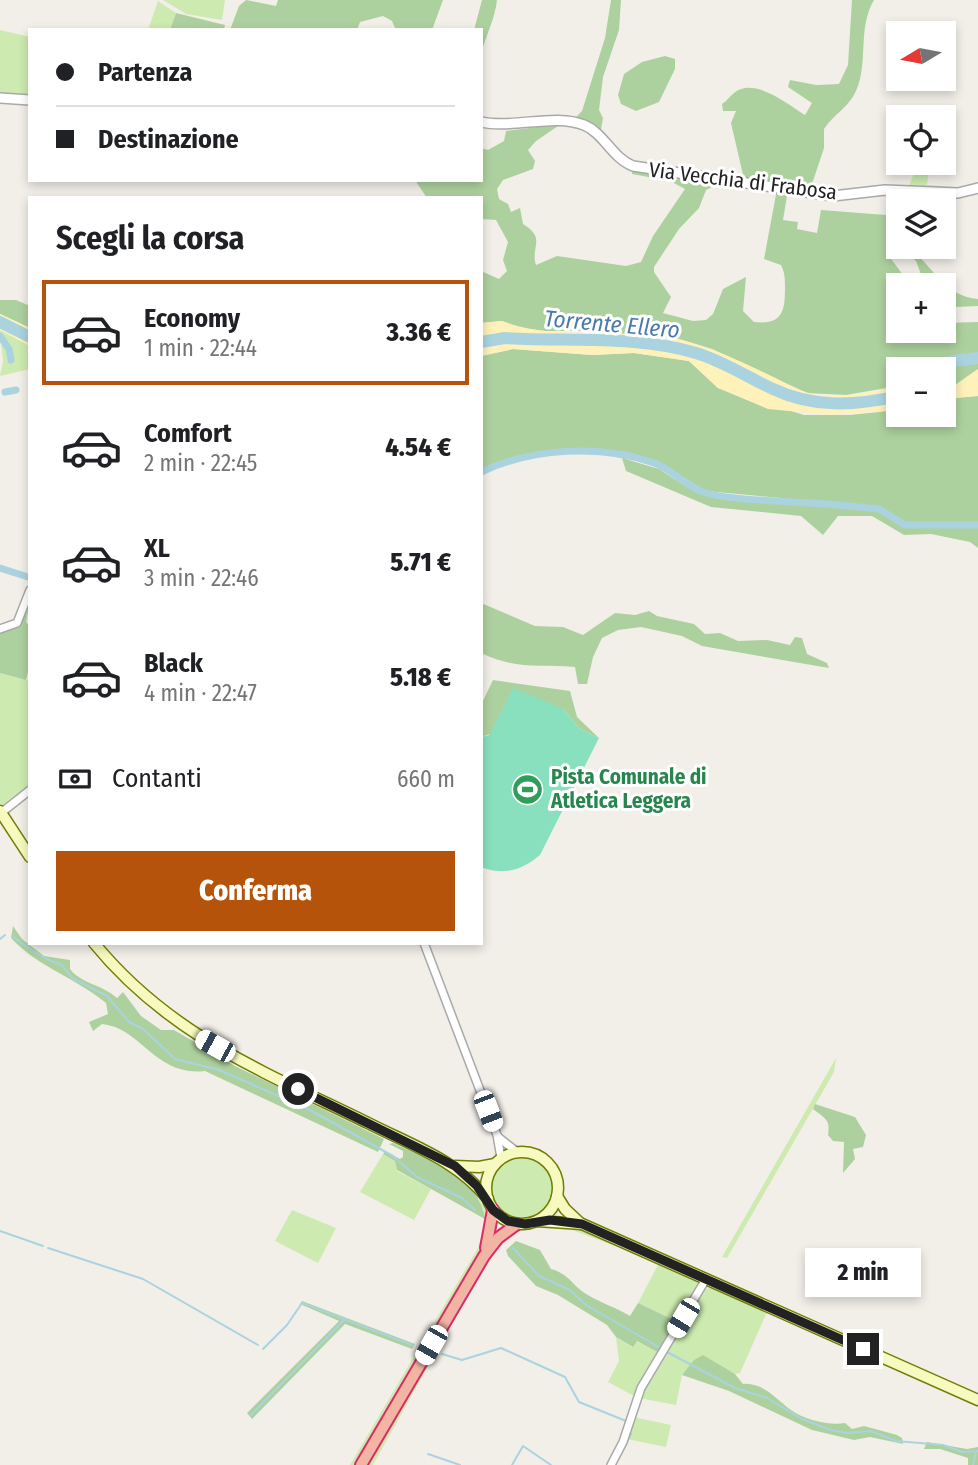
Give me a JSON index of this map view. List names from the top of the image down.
{
  "streets": {
    "street": ["Via Vecchia di Frabosa"]
  },
  "water": ["Torrente Ellero"],
  "places": {
    "sports": ["Pista Comunale di Atletica Leggera"]
  },
  "north": "left",
  "page": {
    "map_buttons": ["+", "−"],
    "banner": ["Partenza", "Destinazione"],
    "heading": "Scegli la corsa",
    "list": [
      {
        "name": "Economy",
        "note": "1 min · 22:44",
        "value": "3.36 €"
      },
      {
        "name": "Comfort",
        "note": "2 min · 22:45",
        "value": "4.54 €"
      },
      {
        "name": "XL",
        "note": "3 min · 22:46",
        "value": "5.71 €"
      },
      {
        "name": "Black",
        "note": "4 min · 22:47",
        "value": "5.18 €"
      }
    ],
    "pay": ["Contanti", "660 m"],
    "buttons": "Conferma",
    "bubble": "2 min"
  }
}
